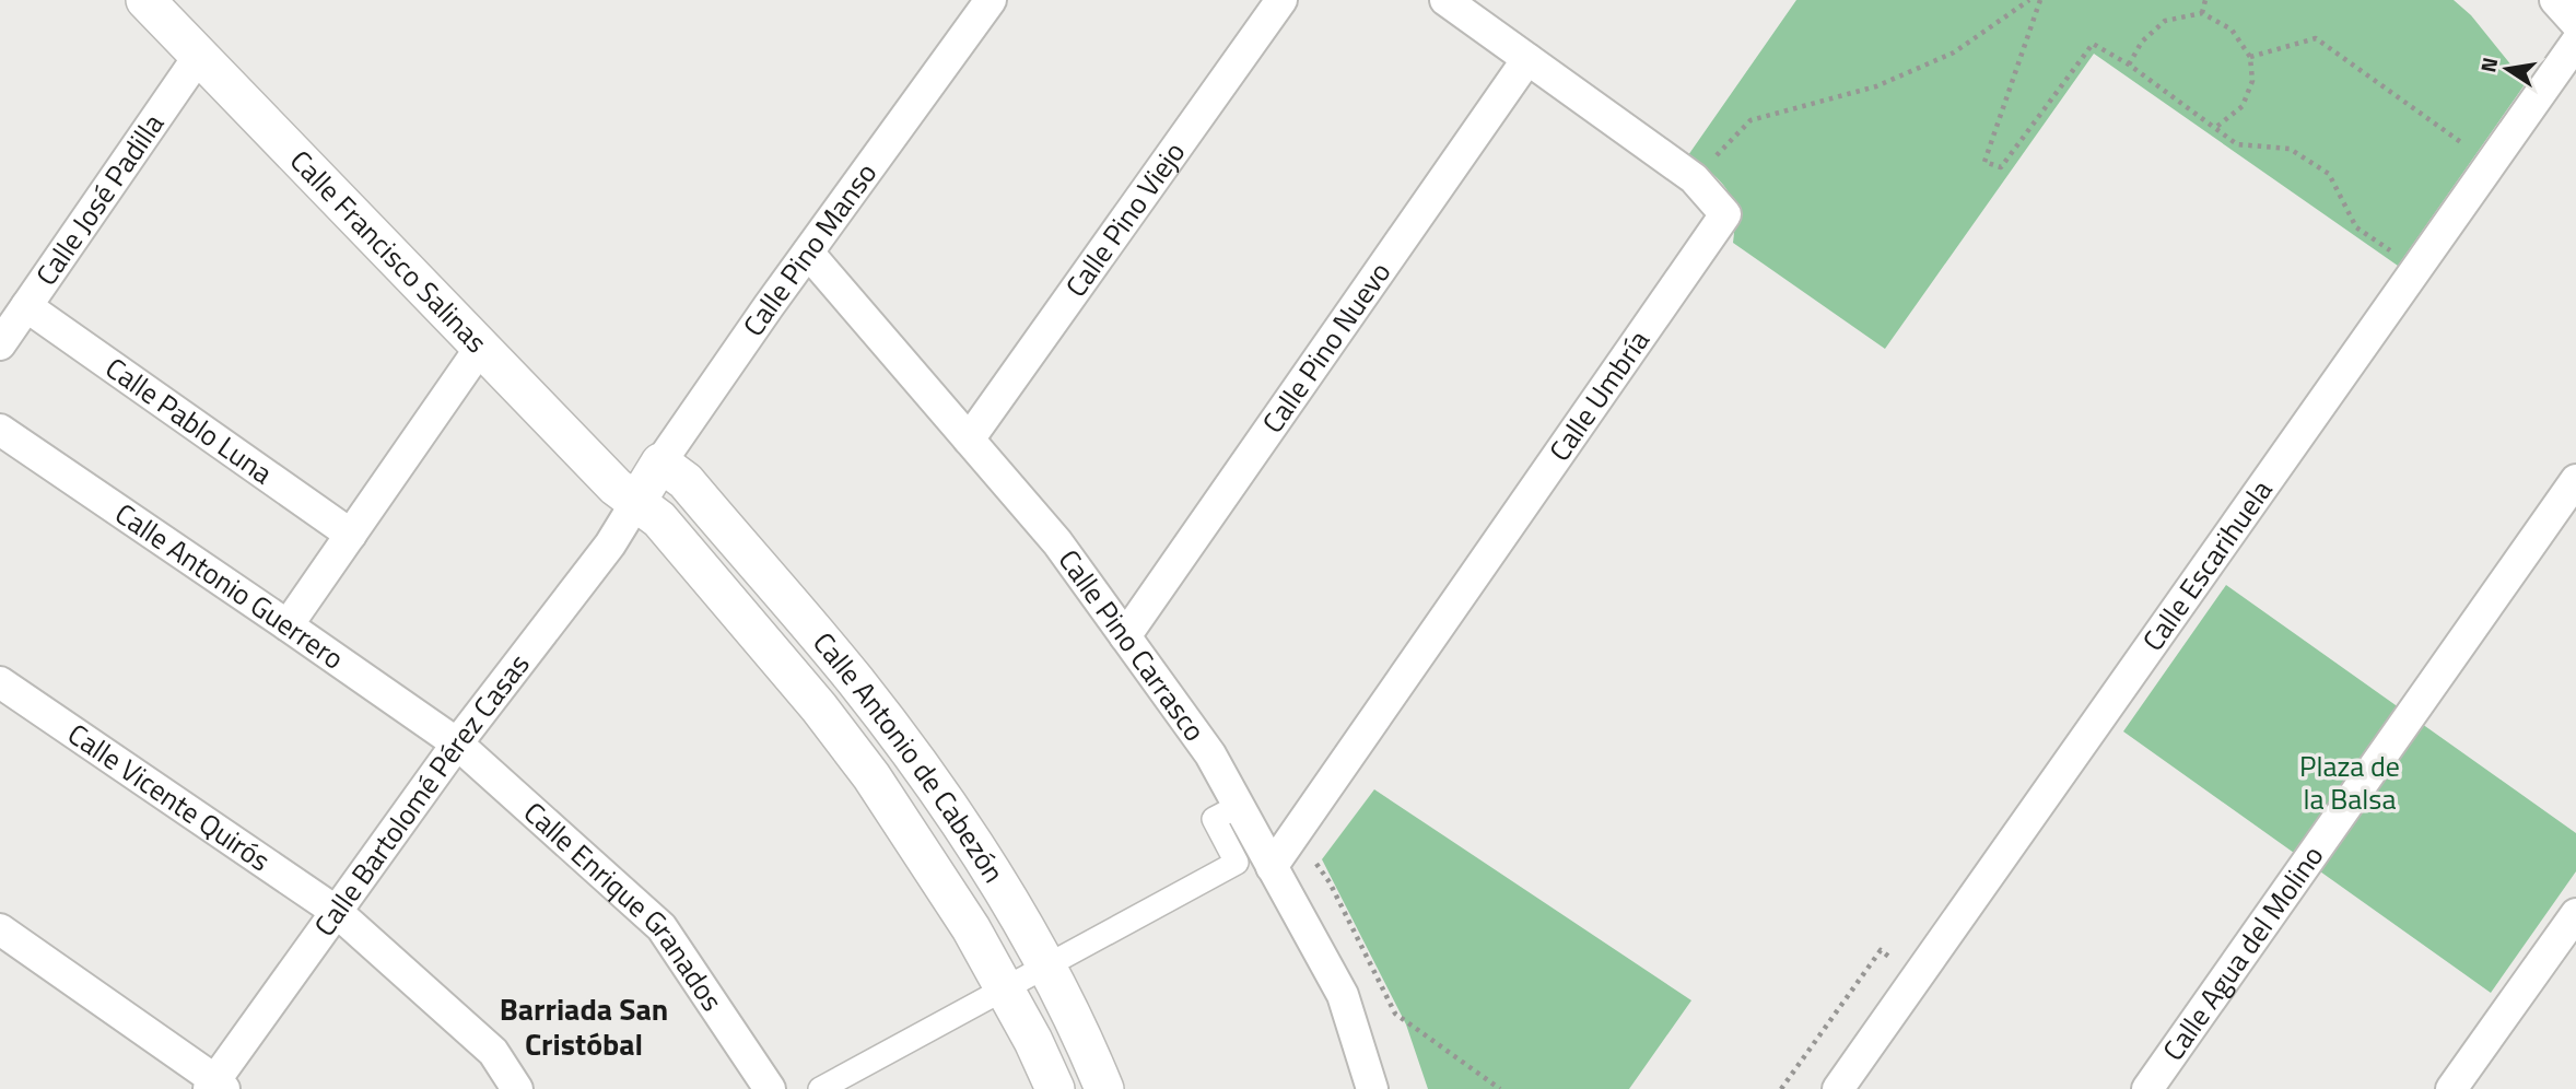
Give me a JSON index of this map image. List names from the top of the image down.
{
  "streets": {
    "street": [
      "Calle José Padilla",
      "Calle Pino Viejo",
      "Calle Pino Manso",
      "Calle Francisco Salinas",
      "Calle Pino Nuevo",
      "Calle Umbría",
      "Calle Pablo Luna",
      "Calle Escarihuela",
      "Calle Antonio Guerrero",
      "Calle Pino Carrasco",
      "Calle Antonio de Cabezón",
      "Calle Bartolomé Pérez Casas",
      "Calle Vicente Quirós",
      "Calle Enrique Granados",
      "Calle Agua del Molino"
    ]
  },
  "crossings": [
    ["Calle José Padilla", "Calle Francisco Salinas"],
    ["Calle José Padilla", "Calle Pablo Luna"],
    ["Calle Pino Viejo", "Calle Pino Carrasco"],
    ["Calle Pino Manso", "Calle Francisco Salinas"],
    ["Calle Pino Manso", "Calle Pino Carrasco"],
    ["Calle Pino Manso", "Calle Antonio de Cabezón"],
    ["Calle Pino Manso", "Calle Bartolomé Pérez Casas"],
    ["Calle Francisco Salinas", "Calle Antonio de Cabezón"],
    ["Calle Francisco Salinas", "Calle Bartolomé Pérez Casas"],
    ["Calle Pino Nuevo", "Calle Umbría"],
    ["Calle Pino Nuevo", "Calle Pino Carrasco"],
    ["Calle Umbría", "Calle Pino Carrasco"],
    ["Calle Antonio Guerrero", "Calle Bartolomé Pérez Casas"],
    ["Calle Antonio Guerrero", "Calle Enrique Granados"],
    ["Calle Antonio de Cabezón", "Calle Bartolomé Pérez Casas"],
    ["Calle Bartolomé Pérez Casas", "Calle Vicente Quirós"],
    ["Calle Bartolomé Pérez Casas", "Calle Enrique Granados"]
  ],
  "districts": ["Barriada San Cristóbal"],
  "parks": ["Plaza de la Balsa"],
  "north": "left"
}
